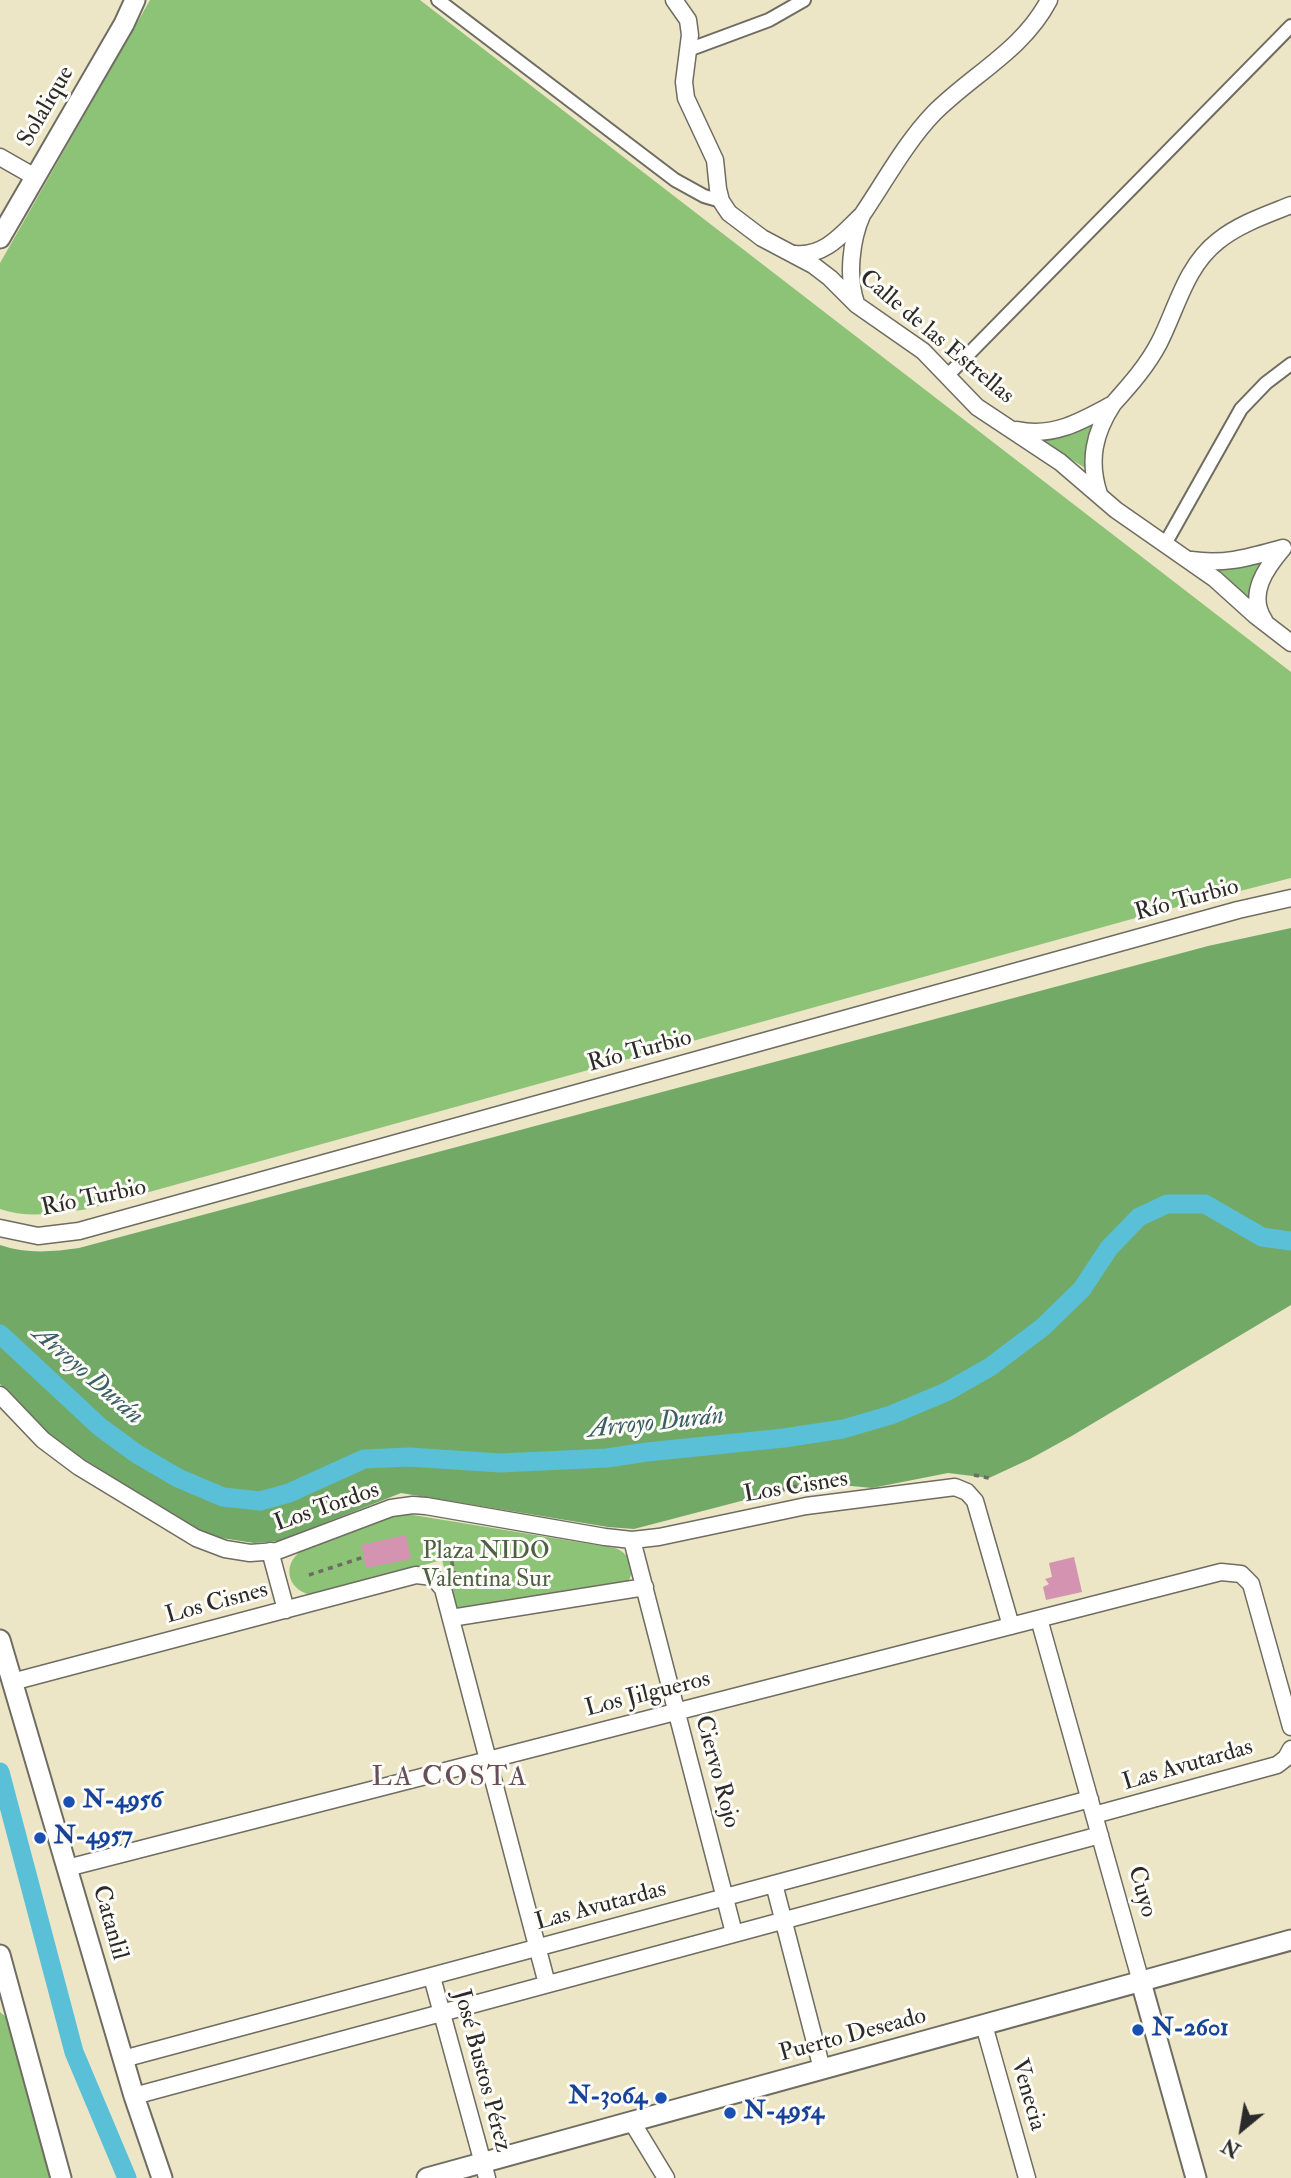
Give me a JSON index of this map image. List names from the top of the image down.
{
  "streets": {
    "street": [
      "Solalique",
      "Calle de las Estrellas",
      "Río Turbio",
      "Los Cisnes",
      "Los Tordos",
      "Los Jilgueros",
      "Las Avutardas",
      "Ciervo Rojo",
      "Cuyo",
      "Catanlil",
      "Puerto Deseado",
      "José Bustos Pérez",
      "Venecia"
    ]
  },
  "crossings": [
    ["Los Cisnes", "Los Tordos"],
    ["Los Cisnes", "Los Jilgueros"],
    ["Los Cisnes", "Ciervo Rojo"],
    ["Los Cisnes", "Catanlil"],
    ["Los Tordos", "Ciervo Rojo"],
    ["Los Jilgueros", "Ciervo Rojo"],
    ["Los Jilgueros", "Cuyo"],
    ["Los Jilgueros", "Catanlil"],
    ["Las Avutardas", "Ciervo Rojo"],
    ["Las Avutardas", "Cuyo"],
    ["Las Avutardas", "Catanlil"],
    ["Las Avutardas", "José Bustos Pérez"],
    ["Cuyo", "Puerto Deseado"],
    ["Puerto Deseado", "José Bustos Pérez"],
    ["Puerto Deseado", "Venecia"]
  ],
  "districts": ["LA COSTA"],
  "water": ["Arroyo Durán"],
  "parks": ["Plaza NIDO Valentina Sur"],
  "places": [
    "N-4956",
    "N-4957",
    "N-2601",
    "N-3064",
    "N-4954"
  ],
  "north": "bottom left"
}
